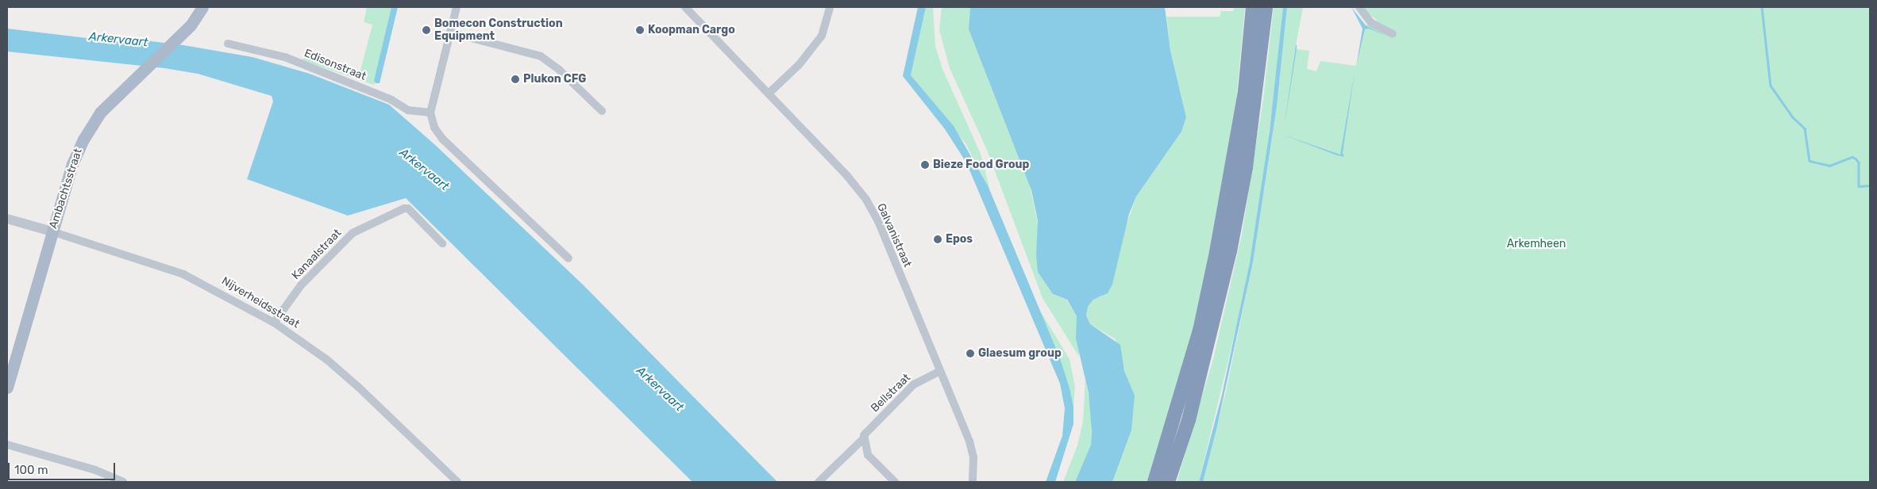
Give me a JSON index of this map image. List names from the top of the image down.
{
  "streets": {
    "main road": ["Ambachtsstraat"],
    "street": [
      "Edisonstraat",
      "Galvanistraat",
      "Kanaalstraat",
      "Nijverheidsstraat",
      "Bellstraat"
    ]
  },
  "crossings": [
    ["Ambachtsstraat", "Nijverheidsstraat"],
    ["Galvanistraat", "Bellstraat"],
    ["Kanaalstraat", "Nijverheidsstraat"]
  ],
  "water": ["Arkervaart"],
  "parks": ["Arkemheen"],
  "places": [
    "Bomecon Construction Equipment",
    "Koopman Cargo",
    "Plukon CFG",
    "Bieze Food Group",
    "Epos",
    "Glaesum group"
  ],
  "scale_bar": "100 m"
}
